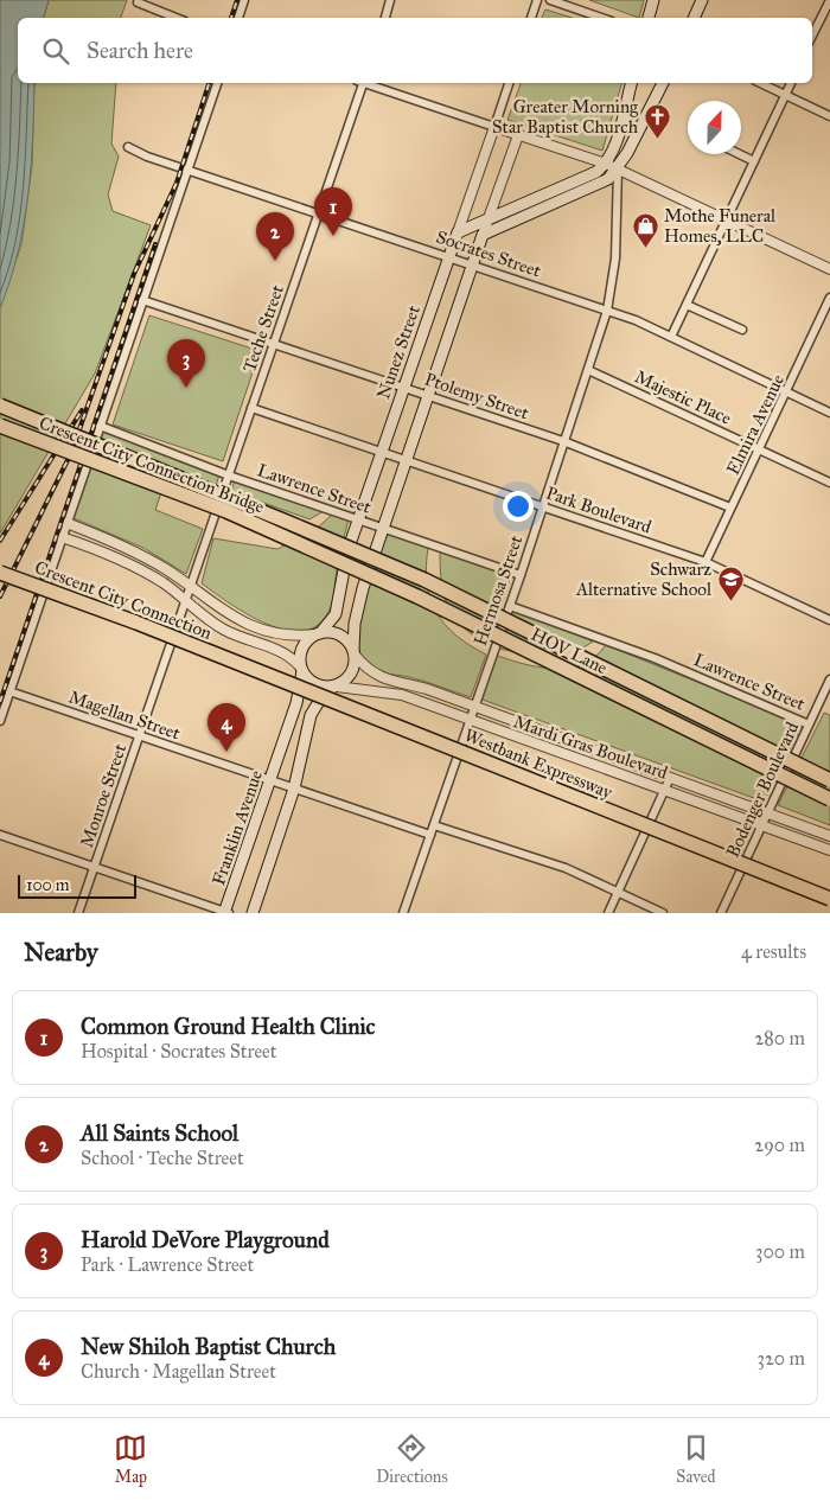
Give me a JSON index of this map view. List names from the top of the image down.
{
  "streets": {
    "highway": [
      "Crescent City Connection Bridge",
      "Crescent City Connection",
      "HOV Lane",
      "Westbank Expressway"
    ],
    "main road": ["Nunez Street", "Franklin Avenue"],
    "street": [
      "Socrates Street",
      "Teche Street",
      "Ptolemy Street",
      "Majestic Place",
      "Elmira Avenue",
      "Lawrence Street",
      "Park Boulevard",
      "Hermosa Street",
      "Magellan Street",
      "Mardi Gras Boulevard",
      "Bodenger Boulevard",
      "Monroe Street"
    ]
  },
  "crossings": [
    ["Socrates Street", "Teche Street"],
    ["Socrates Street", "Nunez Street"],
    ["Socrates Street", "Elmira Avenue"],
    ["Socrates Street", "Hermosa Street"],
    ["Teche Street", "Ptolemy Street"],
    ["Teche Street", "Lawrence Street"],
    ["Teche Street", "Park Boulevard"],
    ["Teche Street", "Monroe Street"],
    ["Nunez Street", "Ptolemy Street"],
    ["Nunez Street", "Lawrence Street"],
    ["Nunez Street", "Park Boulevard"],
    ["Nunez Street", "Mardi Gras Boulevard"],
    ["Nunez Street", "Franklin Avenue"],
    ["Ptolemy Street", "Elmira Avenue"],
    ["Ptolemy Street", "Hermosa Street"],
    ["Majestic Place", "Elmira Avenue"],
    ["Majestic Place", "Hermosa Street"],
    ["Elmira Avenue", "Park Boulevard"],
    ["Crescent City Connection Bridge", "HOV Lane"],
    ["Lawrence Street", "Hermosa Street"],
    ["Lawrence Street", "Bodenger Boulevard"],
    ["Park Boulevard", "Hermosa Street"],
    ["Hermosa Street", "Magellan Street"],
    ["Hermosa Street", "Mardi Gras Boulevard"],
    ["Crescent City Connection", "Westbank Expressway"],
    ["Magellan Street", "Monroe Street"],
    ["Magellan Street", "Franklin Avenue"],
    ["Mardi Gras Boulevard", "Bodenger Boulevard"],
    ["Mardi Gras Boulevard", "Franklin Avenue"]
  ],
  "places": {
    "church": ["Greater Morning Star Baptist Church"],
    "shop": ["Mothe Funeral Homes, LLC"],
    "school or university": ["Schwarz Alternative School"]
  },
  "scale_bar": "100 m",
  "north": "top",
  "page": {
    "search": "Search here",
    "pins": [
      "1",
      "2",
      "3",
      "4"
    ],
    "scale": "100 m",
    "heading": ["Nearby", "4 results"],
    "list": [
      {
        "mark": "1",
        "name": "Common Ground Health Clinic",
        "note": "Hospital · Socrates Street",
        "value": "280 m"
      },
      {
        "mark": "2",
        "name": "All Saints School",
        "note": "School · Teche Street",
        "value": "290 m"
      },
      {
        "mark": "3",
        "name": "Harold DeVore Playground",
        "note": "Park · Lawrence Street",
        "value": "300 m"
      },
      {
        "mark": "4",
        "name": "New Shiloh Baptist Church",
        "note": "Church · Magellan Street",
        "value": "320 m"
      }
    ],
    "nav": ["Map", "Directions", "Saved"]
  }
}
